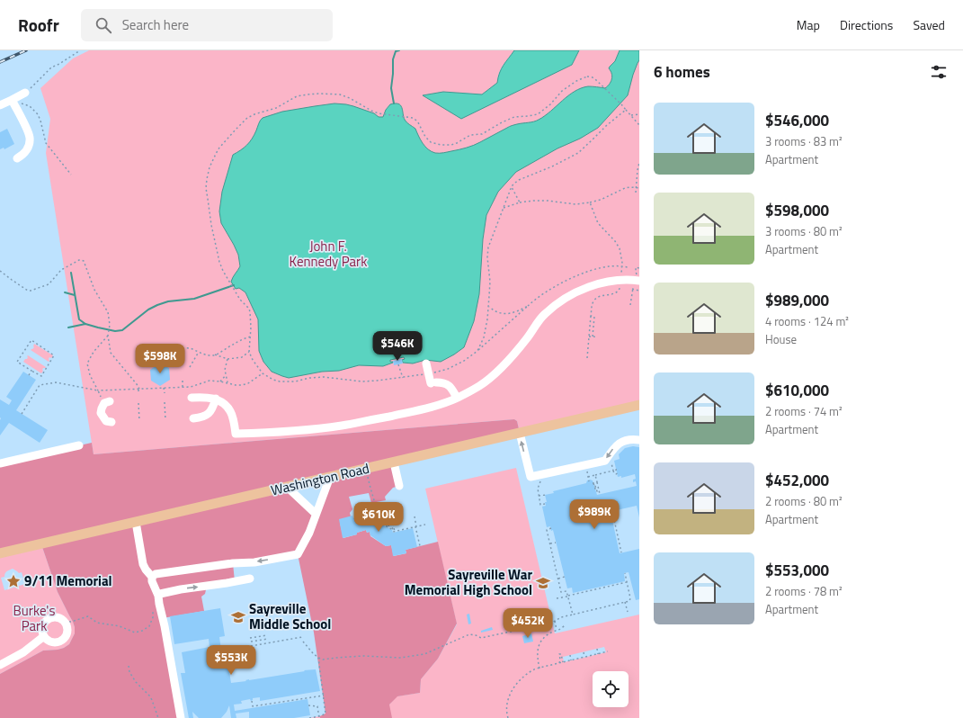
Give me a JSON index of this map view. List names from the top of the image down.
{
  "streets": {
    "main road": ["Washington Road"]
  },
  "parks": ["John F. Kennedy Park", "Burke's Park"],
  "places": {
    "place": ["9/11 Memorial"],
    "school or university": ["Sayreville War Memorial High School", "Sayreville Middle School"]
  },
  "page": {
    "header": "Roofr",
    "search": "Search here",
    "nav": ["Map", "Directions", "Saved"],
    "heading": "6 homes",
    "list": [
      {
        "name": "$546,000",
        "note": "3 rooms · 83 m² · Apartment"
      },
      {
        "name": "$598,000",
        "note": "3 rooms · 80 m² · Apartment"
      },
      {
        "name": "$989,000",
        "note": "4 rooms · 124 m² · House"
      },
      {
        "name": "$610,000",
        "note": "2 rooms · 74 m² · Apartment"
      },
      {
        "name": "$452,000",
        "note": "2 rooms · 80 m² · Apartment"
      },
      {
        "name": "$553,000",
        "note": "2 rooms · 78 m² · Apartment"
      }
    ],
    "price": [
      "$546K",
      "$598K",
      "$989K",
      "$610K",
      "$452K",
      "$553K"
    ]
  }
}
